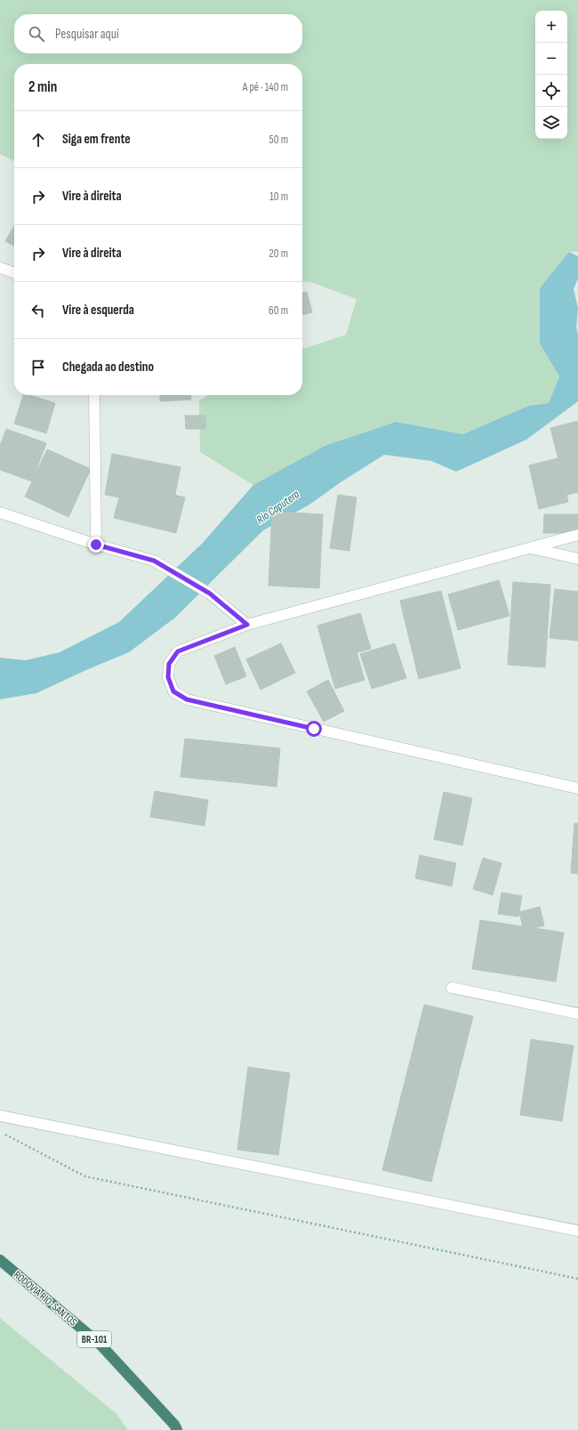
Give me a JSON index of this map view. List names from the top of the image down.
{
  "streets": {
    "highway": ["RODOVIA RIO-SANTOS", "BR-101"]
  },
  "water": ["Rio Caputera"],
  "page": {
    "map_buttons": ["+", "−"],
    "search": "Pesquisar aqui",
    "heading": ["2 min", "A pé · 140 m"],
    "list": [
      ["Siga em frente", "50 m"],
      ["Vire à direita", "10 m"],
      ["Vire à direita", "20 m"],
      ["Vire à esquerda", "60 m"],
      "Chegada ao destino"
    ]
  }
}
